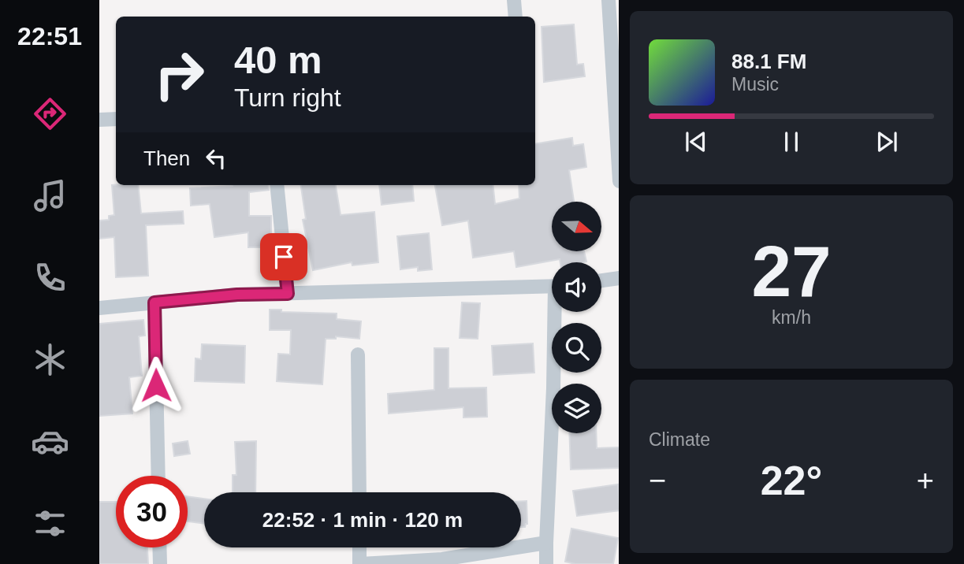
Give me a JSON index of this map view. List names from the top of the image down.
{
  "north": "right",
  "page": {
    "tabs": "22:51",
    "turn": ["40 m", "Turn right"],
    "song": ["88.1 FM", "Music"],
    "then": "Then",
    "tile": [
      ["27", "km/h"],
      "Climate"
    ],
    "heat": ["−", "22°", "+"],
    "limit": "30",
    "trip": "22:52 · 1 min · 120 m"
  }
}
